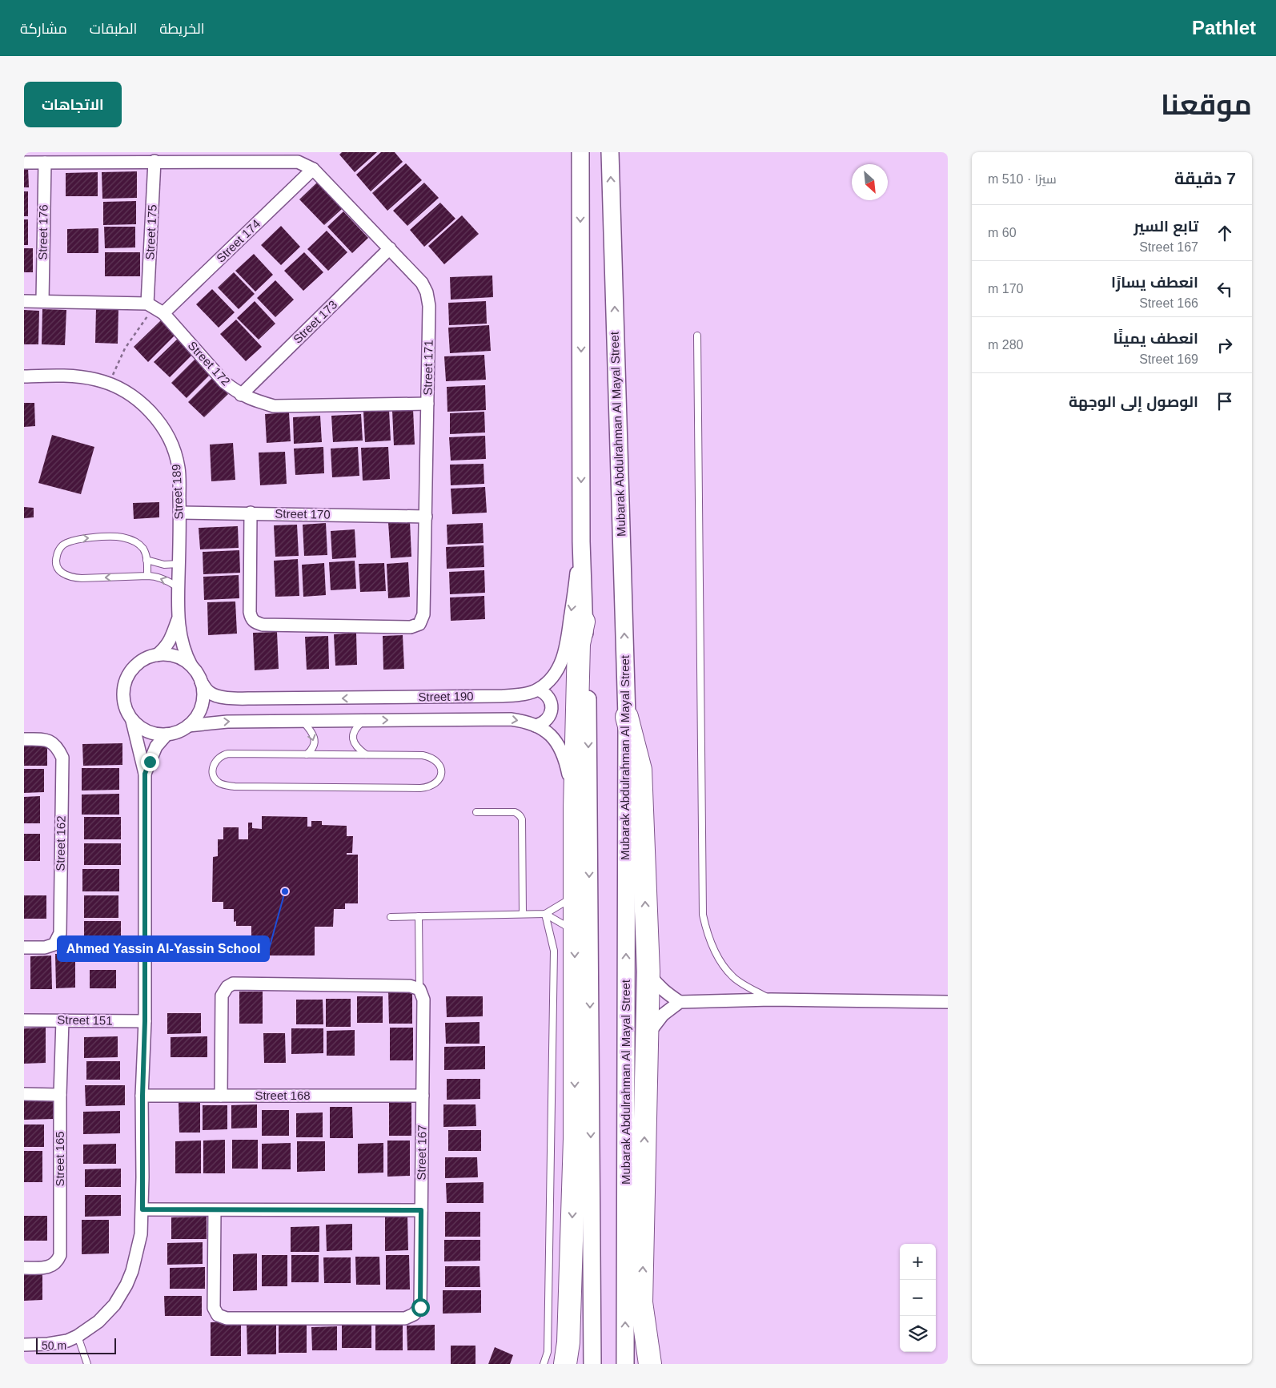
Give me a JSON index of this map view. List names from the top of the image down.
{
  "streets": {
    "main road": ["Mubarak Abdulrahman Al Mayal Street"],
    "street": [
      "Street 176",
      "Street 175",
      "Street 174",
      "Street 173",
      "Street 172",
      "Street 171",
      "Street 189",
      "Street 170",
      "Street 190",
      "Street 162",
      "Street 151",
      "Street 168",
      "Street 167",
      "Street 165"
    ]
  },
  "crossings": [
    ["Street 176", "Street 171"],
    ["Street 175", "Street 174"],
    ["Street 175", "Street 172"],
    ["Street 175", "Street 171"],
    ["Street 174", "Street 172"],
    ["Street 174", "Street 171"],
    ["Street 173", "Street 172"],
    ["Street 173", "Street 171"],
    ["Street 172", "Street 171"],
    ["Street 171", "Street 170"],
    ["Street 189", "Street 170"],
    ["Street 189", "Street 190"],
    ["Street 151", "Street 165"],
    ["Street 168", "Street 167"]
  ],
  "places": ["Ahmed Yassin Al-Yassin School"],
  "scale_bar": "50 m",
  "north": "bottom right",
  "page": {
    "header": "Pathlet",
    "nav": ["الخريطة", "الطبقات", "مشاركة"],
    "title": "موقعنا",
    "buttons": "الاتجاهات",
    "heading": ["7 دقيقة", "سيرًا · 510 m"],
    "list": [
      ["تابع السير", "Street 167", "60 m"],
      ["انعطف يسارًا", "Street 166", "170 m"],
      ["انعطف يمينًا", "Street 169", "280 m"],
      "الوصول إلى الوجهة"
    ],
    "map_buttons": ["+", "−"],
    "scale": "50 m"
  }
}
